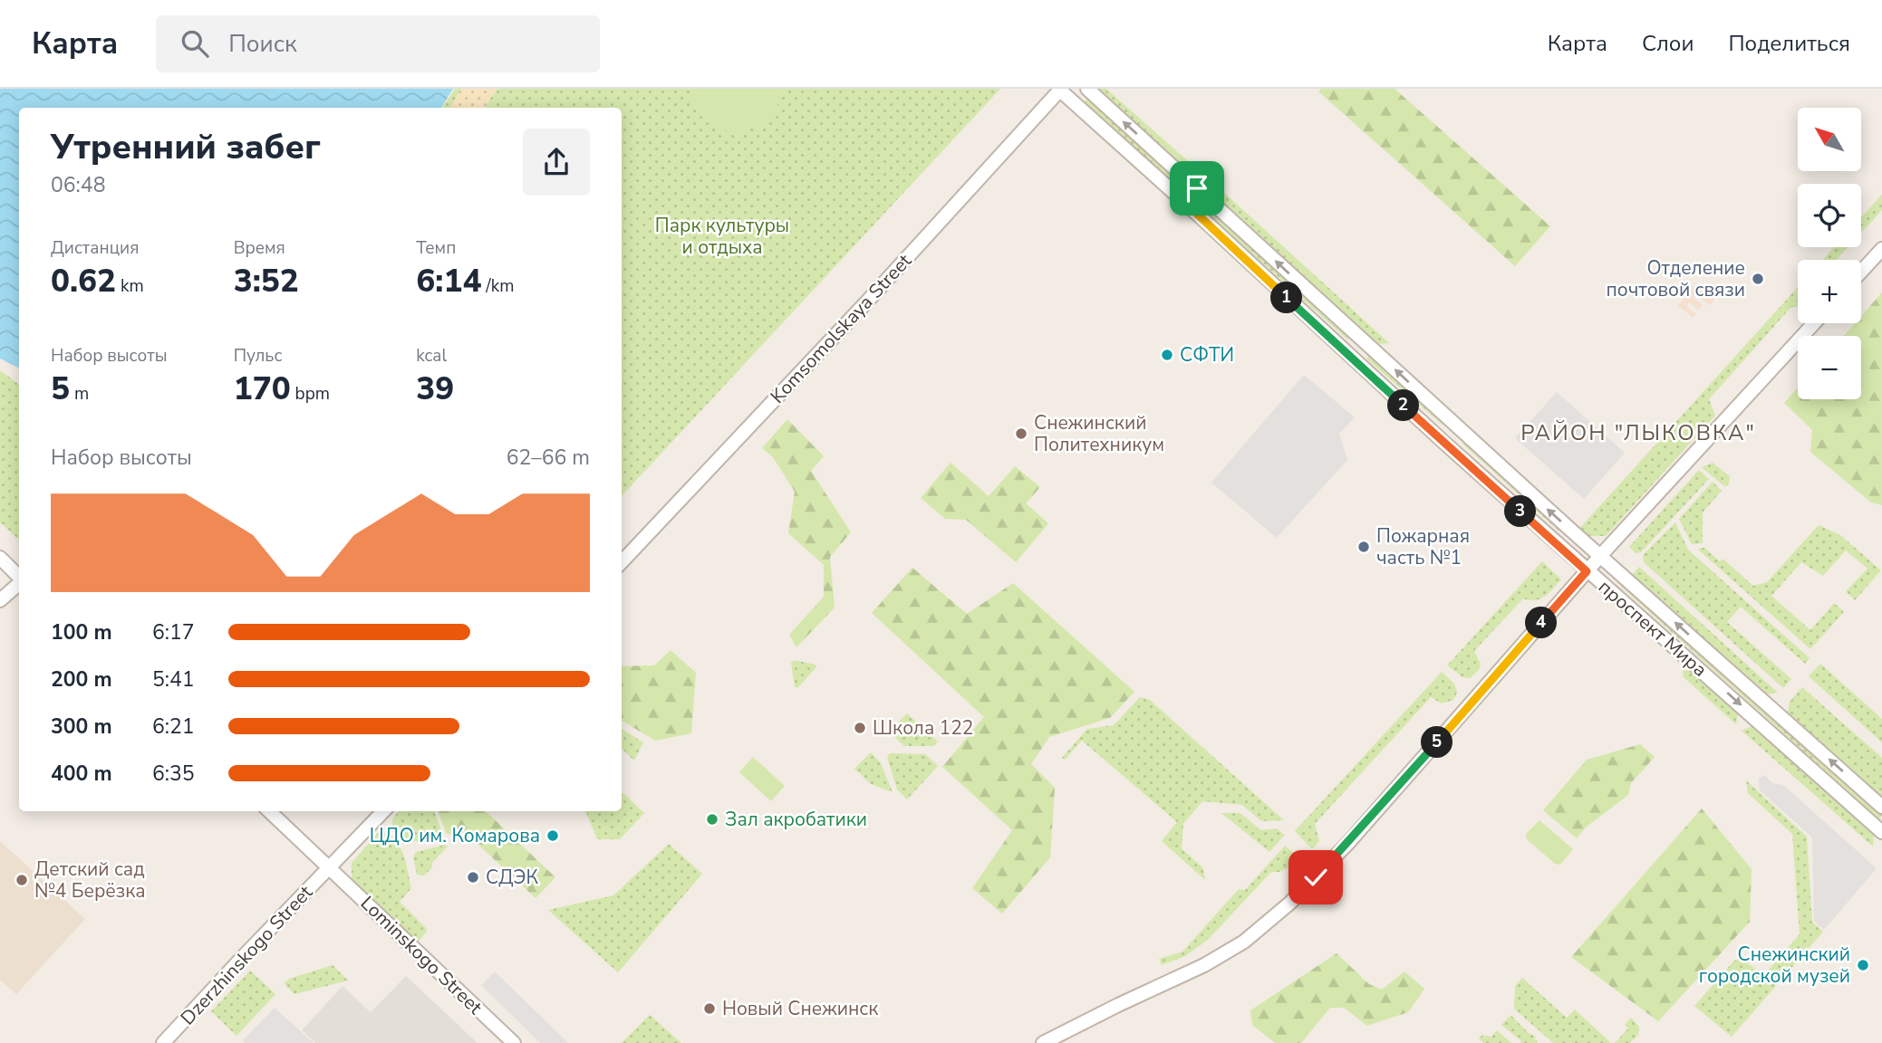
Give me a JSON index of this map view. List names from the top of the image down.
{
  "streets": {
    "street": [
      "Komsomolskaya Street",
      "проспект Мира",
      "Dzerzhinskogo Street",
      "Lominskogo Street"
    ]
  },
  "crossings": [
    ["Komsomolskaya Street", "проспект Мира"],
    ["Dzerzhinskogo Street", "Lominskogo Street"]
  ],
  "districts": ["РАЙОН \"ЛЫКОВКА\""],
  "parks": ["Парк культуры и отдыха"],
  "places": [
    "Отделение почтовой связи",
    "СФТИ",
    "Снежинский Политехникум",
    "Пожарная часть №1",
    "Школа 122",
    "Зал акробатики",
    "ЦДО им. Комарова",
    "СДЭК",
    "Детский сад №4 Берёзка",
    "Снежинский городской музей",
    "Новый Снежинск"
  ],
  "north": "top left",
  "page": {
    "header": "Карта",
    "search": "Поиск",
    "nav": ["Карта", "Слои", "Поделиться"],
    "map_buttons": ["+", "−"],
    "heading": ["Утренний забег", "06:48"],
    "stats": [
      ["Дистанция", "0.62 km"],
      ["Время", "3:52"],
      ["Темп", "6:14 /km"],
      ["Набор высоты", "5 m"],
      ["Пульс", "170 bpm"],
      ["kcal", "39"]
    ],
    "pins": [
      "1",
      "2",
      "3",
      "4",
      "5"
    ],
    "chart": ["Набор высоты", "62–66 m"],
    "list": [
      {
        "name": "100 m",
        "note": "6:17"
      },
      {
        "name": "200 m",
        "note": "5:41"
      },
      {
        "name": "300 m",
        "note": "6:21"
      },
      {
        "name": "400 m",
        "note": "6:35"
      }
    ]
  }
}
